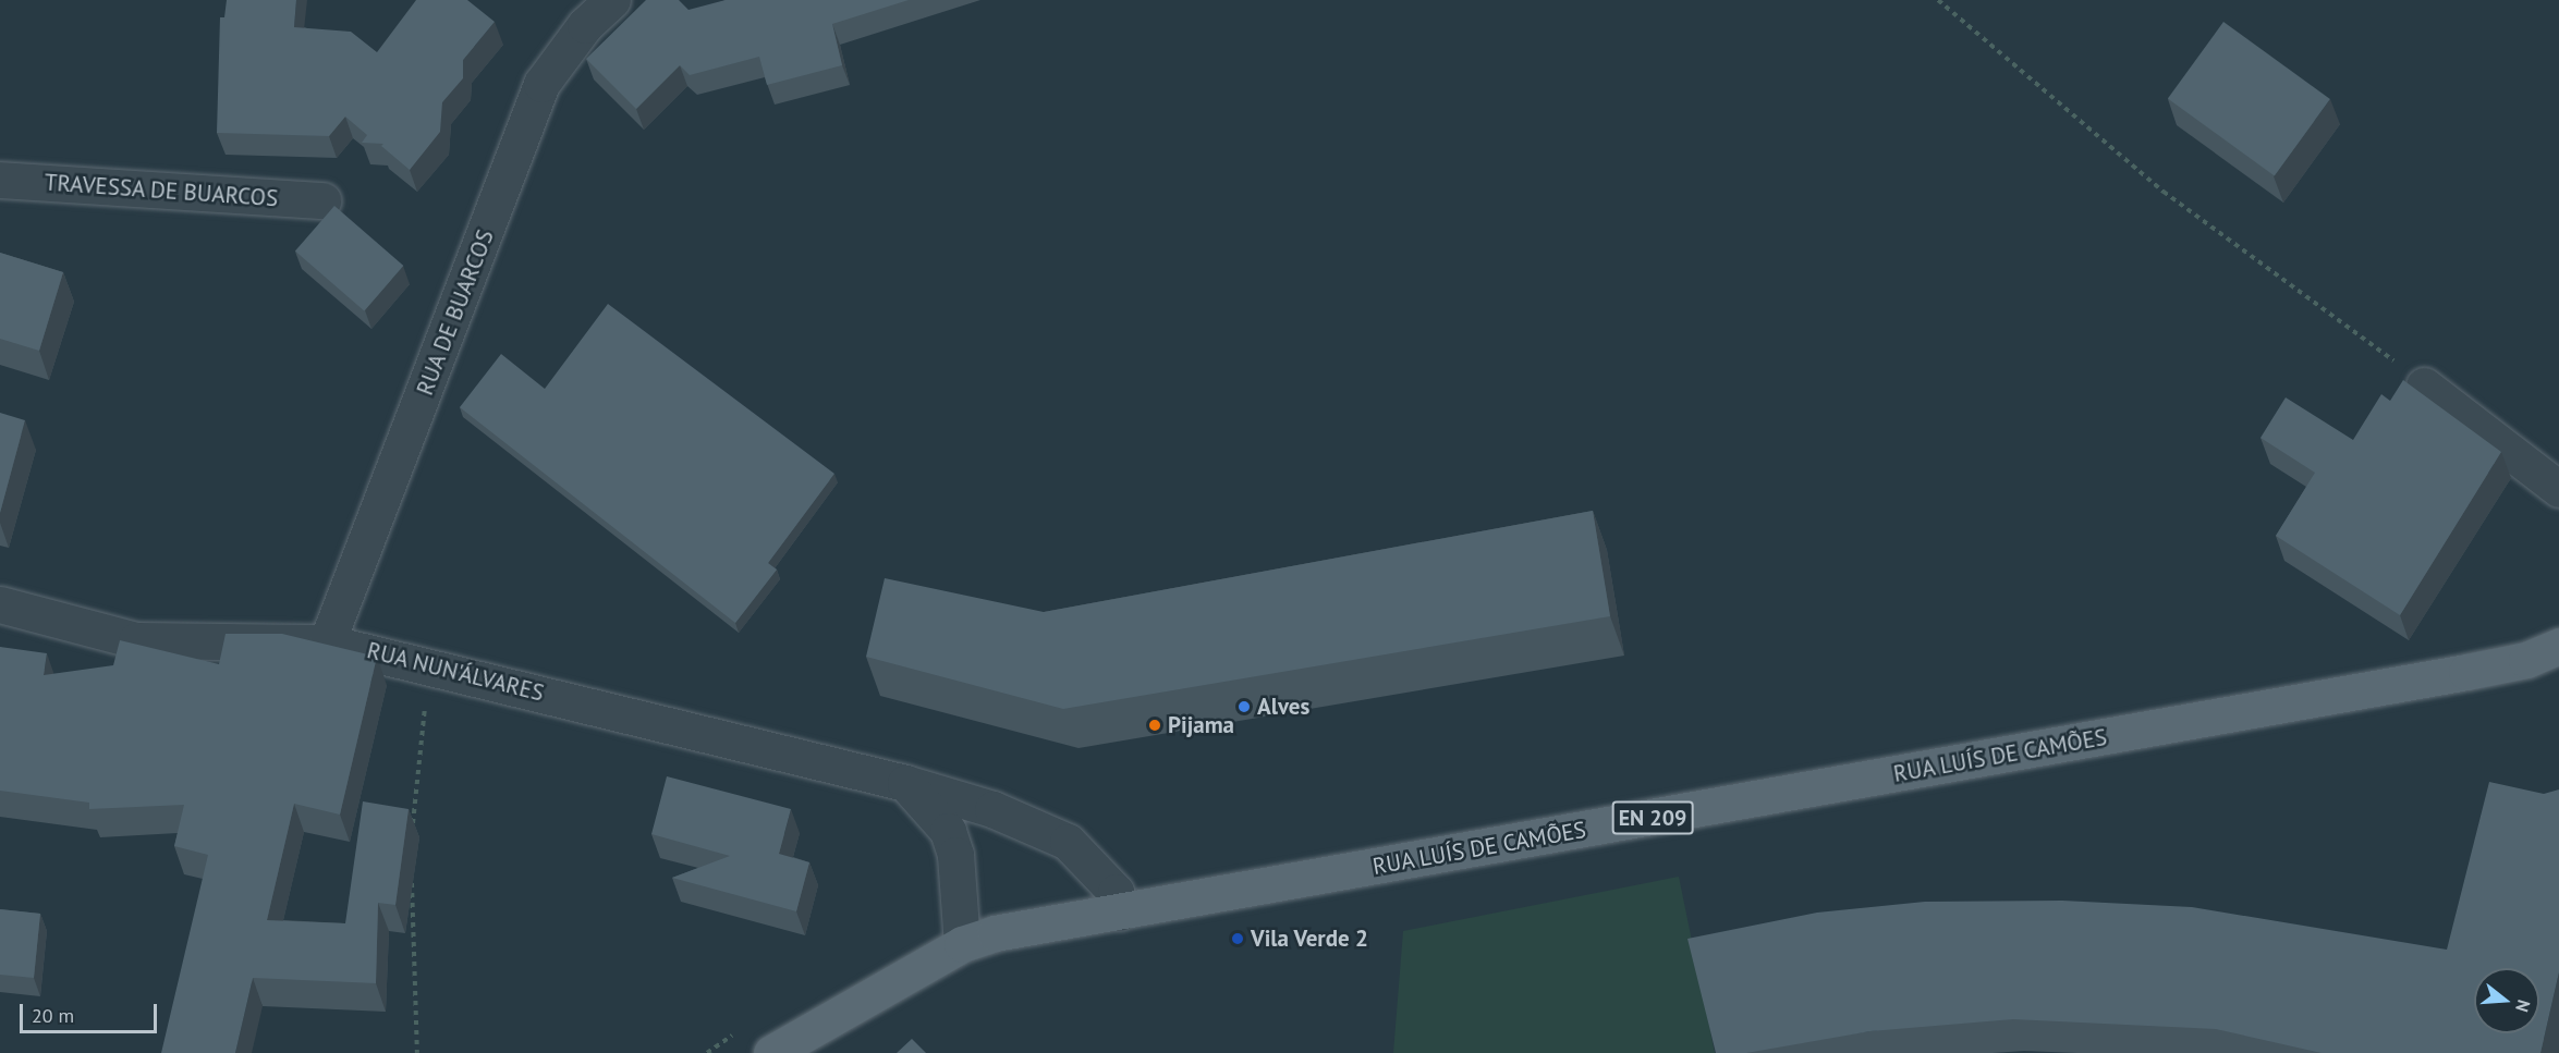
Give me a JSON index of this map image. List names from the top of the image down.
{
  "streets": {
    "main road": ["RUA LUÍS DE CAMÕES", "EN 209"],
    "street": ["TRAVESSA DE BUARCOS", "RUA DE BUARCOS", "RUA NUN'ÁLVARES"]
  },
  "crossings": [
    ["RUA DE BUARCOS", "RUA NUN'ÁLVARES"],
    ["RUA NUN'ÁLVARES", "RUA LUÍS DE CAMÕES"]
  ],
  "places": ["Alves", "Pijama", "Vila Verde 2"],
  "scale_bar": "20 m",
  "north": "right"
}
